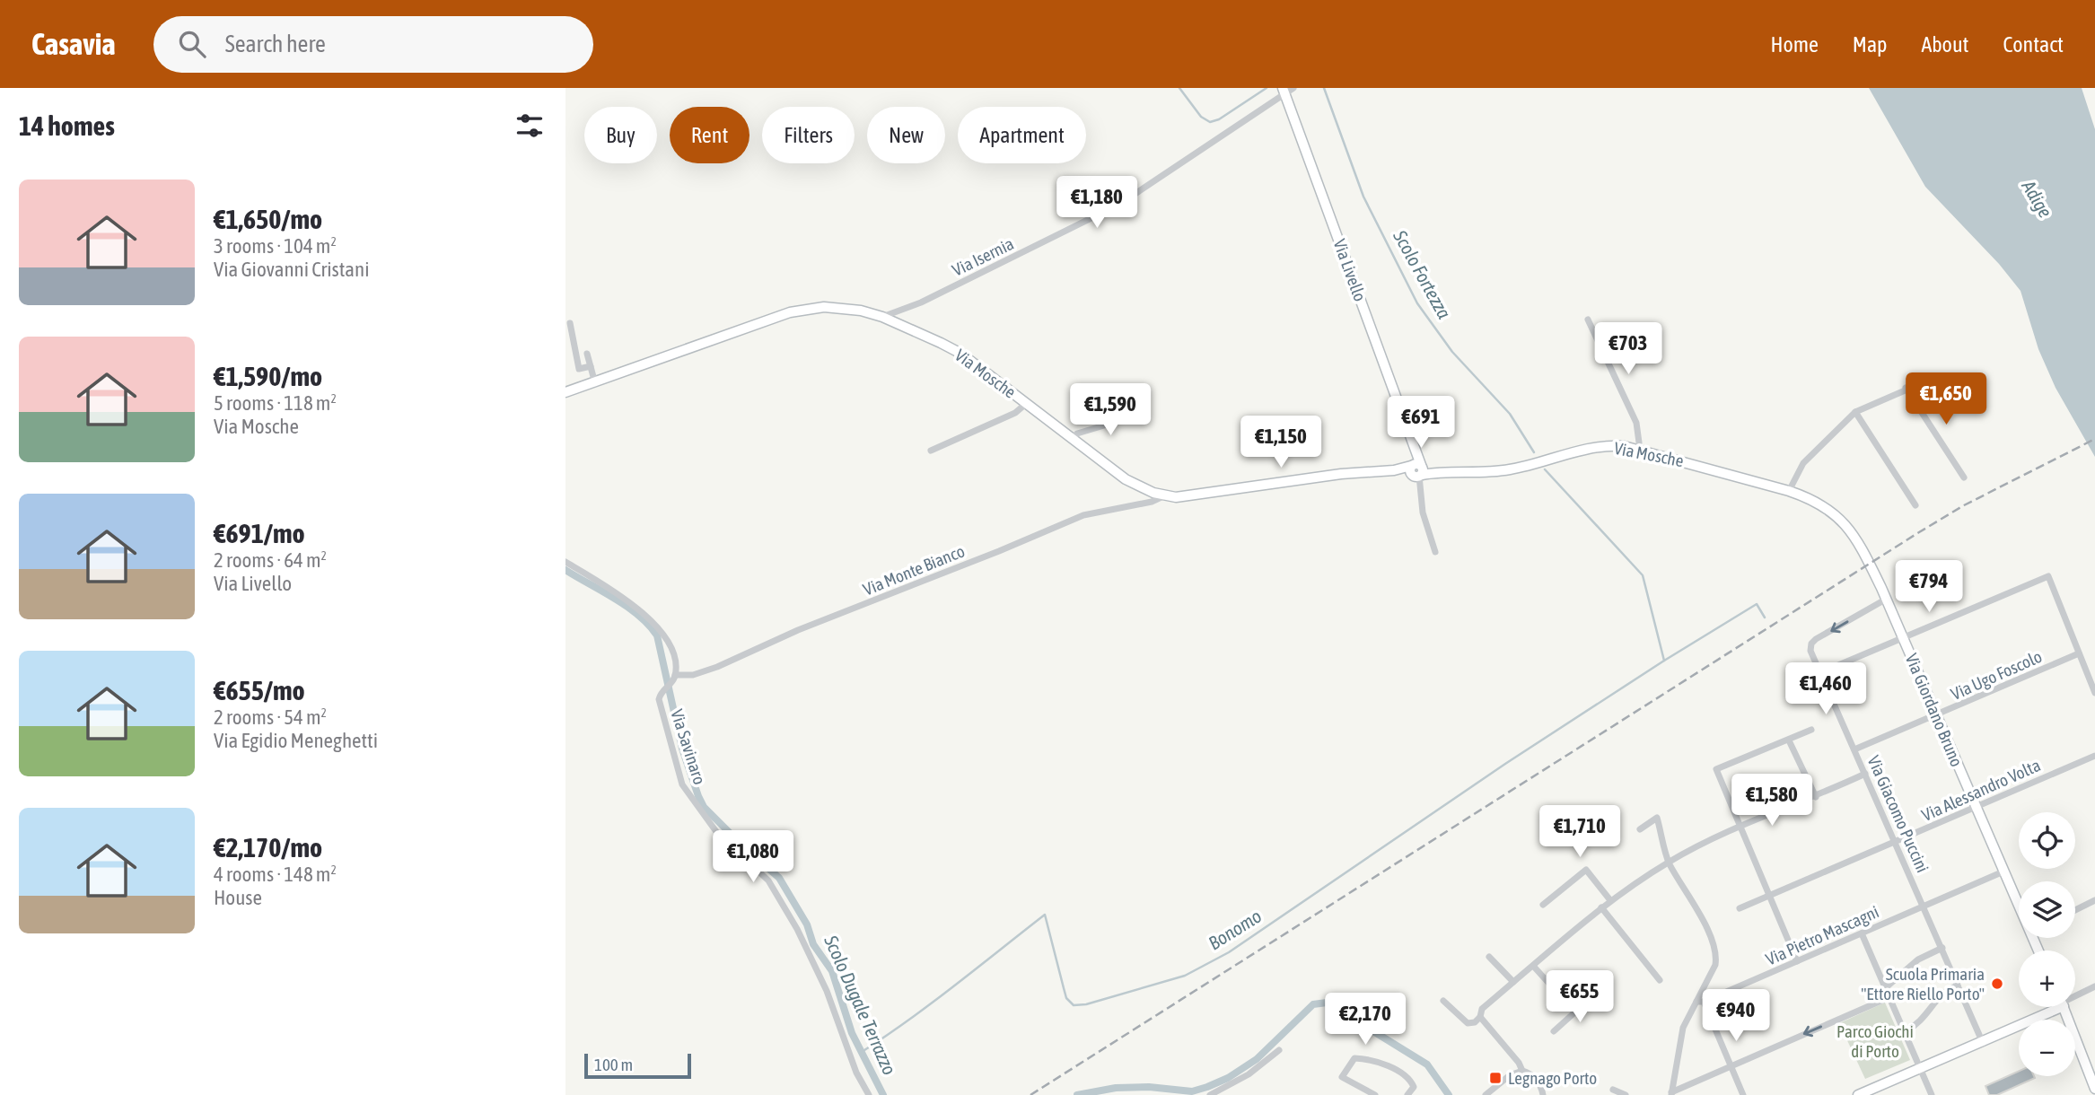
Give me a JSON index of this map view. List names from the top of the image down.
{
  "streets": {
    "main road": ["Via Livello", "Via Mosche", "Via Giordano Bruno"],
    "street": [
      "Via Isernia",
      "Via Monte Bianco",
      "Via Ugo Foscolo",
      "Via Savinaro",
      "Via Alessandro Volta",
      "Via Giacomo Puccini",
      "Via Pietro Mascagni"
    ]
  },
  "crossings": [
    ["Via Isernia", "Via Livello"],
    ["Via Isernia", "Via Mosche"],
    ["Via Livello", "Via Mosche"],
    ["Via Mosche", "Via Monte Bianco"],
    ["Via Mosche", "Via Giordano Bruno"],
    ["Via Monte Bianco", "Via Savinaro"],
    ["Via Ugo Foscolo", "Via Giordano Bruno"],
    ["Via Ugo Foscolo", "Via Giacomo Puccini"],
    ["Via Giordano Bruno", "Via Alessandro Volta"],
    ["Via Giordano Bruno", "Via Giacomo Puccini"],
    ["Via Giordano Bruno", "Via Pietro Mascagni"],
    ["Via Alessandro Volta", "Via Giacomo Puccini"],
    ["Via Giacomo Puccini", "Via Pietro Mascagni"]
  ],
  "water": [
    "Adige",
    "Scolo Fortezza",
    "Bonomo",
    "Scolo Dugale Terrazzo"
  ],
  "parks": ["Parco Giochi di Porto"],
  "places": {
    "other": ["Scuola Primaria \"Ettore Riello Porto\""],
    "transit": ["Legnago Porto"]
  },
  "scale_bar": "100 m",
  "page": {
    "header": "Casavia",
    "search": "Search here",
    "nav": [
      "Home",
      "Map",
      "About",
      "Contact"
    ],
    "heading": "14 homes",
    "chip": [
      "Buy",
      "Rent",
      "Filters",
      "New",
      "Apartment"
    ],
    "list": [
      {
        "name": "€1,650/mo",
        "note": "3 rooms · 104 m² · Via Giovanni Cristani"
      },
      {
        "name": "€1,590/mo",
        "note": "5 rooms · 118 m² · Via Mosche"
      },
      {
        "name": "€691/mo",
        "note": "2 rooms · 64 m² · Via Livello"
      },
      {
        "name": "€655/mo",
        "note": "2 rooms · 54 m² · Via Egidio Meneghetti"
      },
      {
        "name": "€2,170/mo",
        "note": "4 rooms · 148 m² · House"
      }
    ],
    "price": [
      "€1,180",
      "€703",
      "€1,650",
      "€1,590",
      "€691",
      "€1,150",
      "€794",
      "€1,460",
      "€1,580",
      "€1,710",
      "€1,080",
      "€655",
      "€940",
      "€2,170"
    ],
    "map_buttons": ["+", "−"],
    "scale": "100 m"
  }
}
